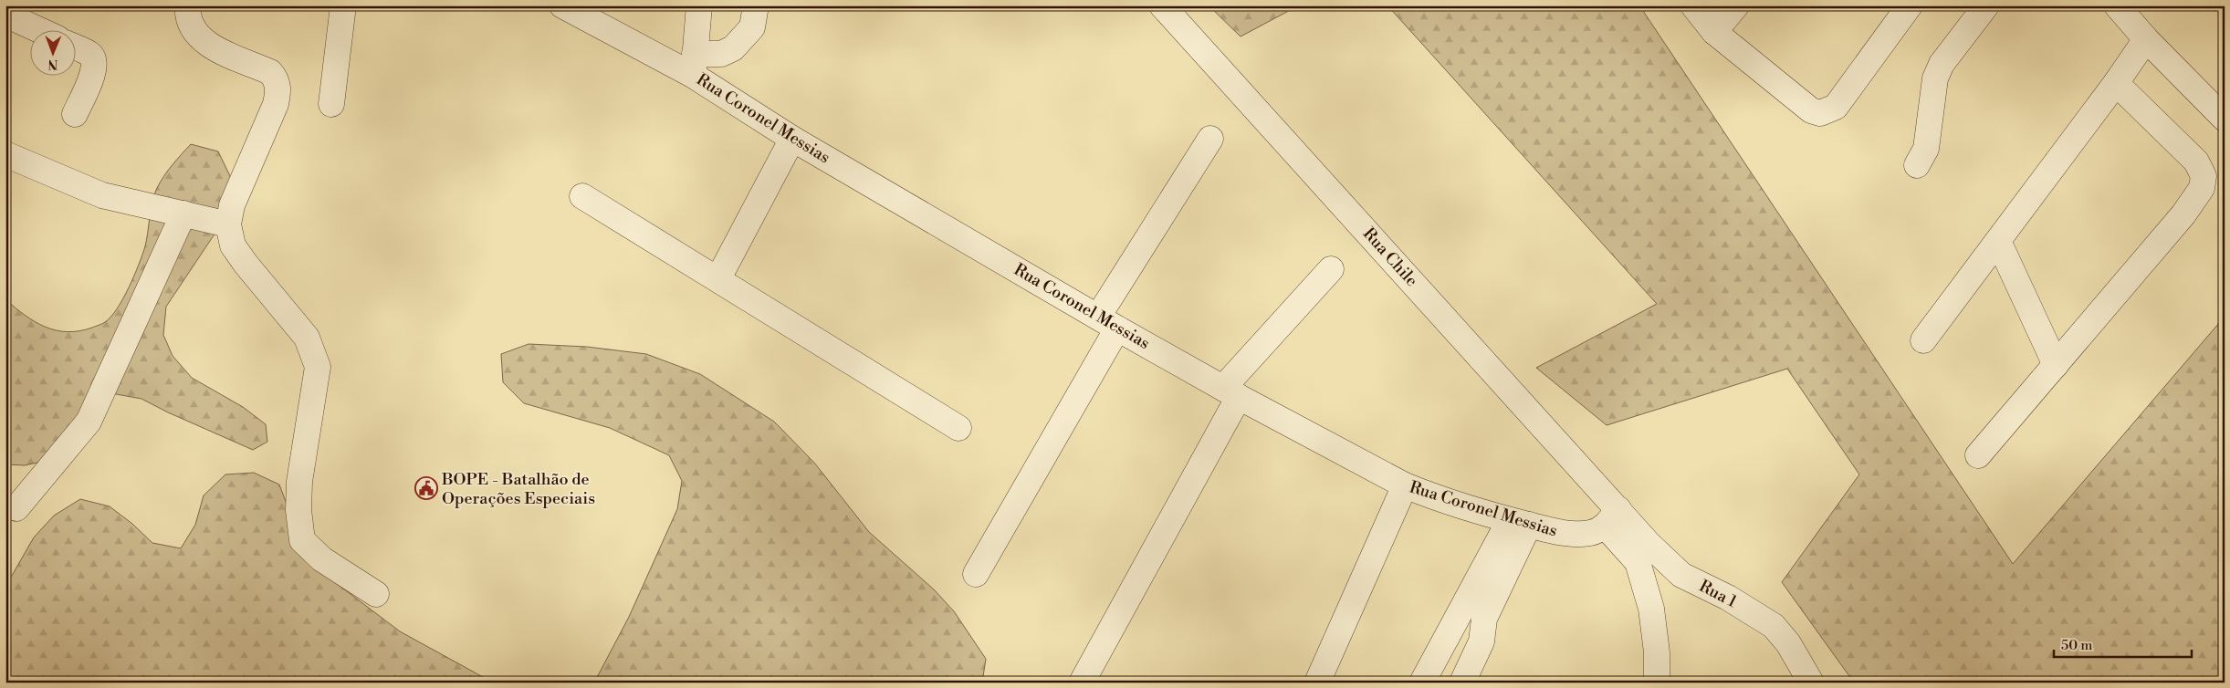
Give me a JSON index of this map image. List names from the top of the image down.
{
  "streets": {
    "street": ["Rua Coronel Messias", "Rua Chile", "Rua 1"]
  },
  "crossings": [
    ["Rua Coronel Messias", "Rua Chile"],
    ["Rua Coronel Messias", "Rua 1"],
    ["Rua Chile", "Rua 1"]
  ],
  "places": {
    "public building": ["BOPE - Batalhão de Operações Especiais"]
  },
  "scale_bar": "50 m",
  "north": "bottom"
}
